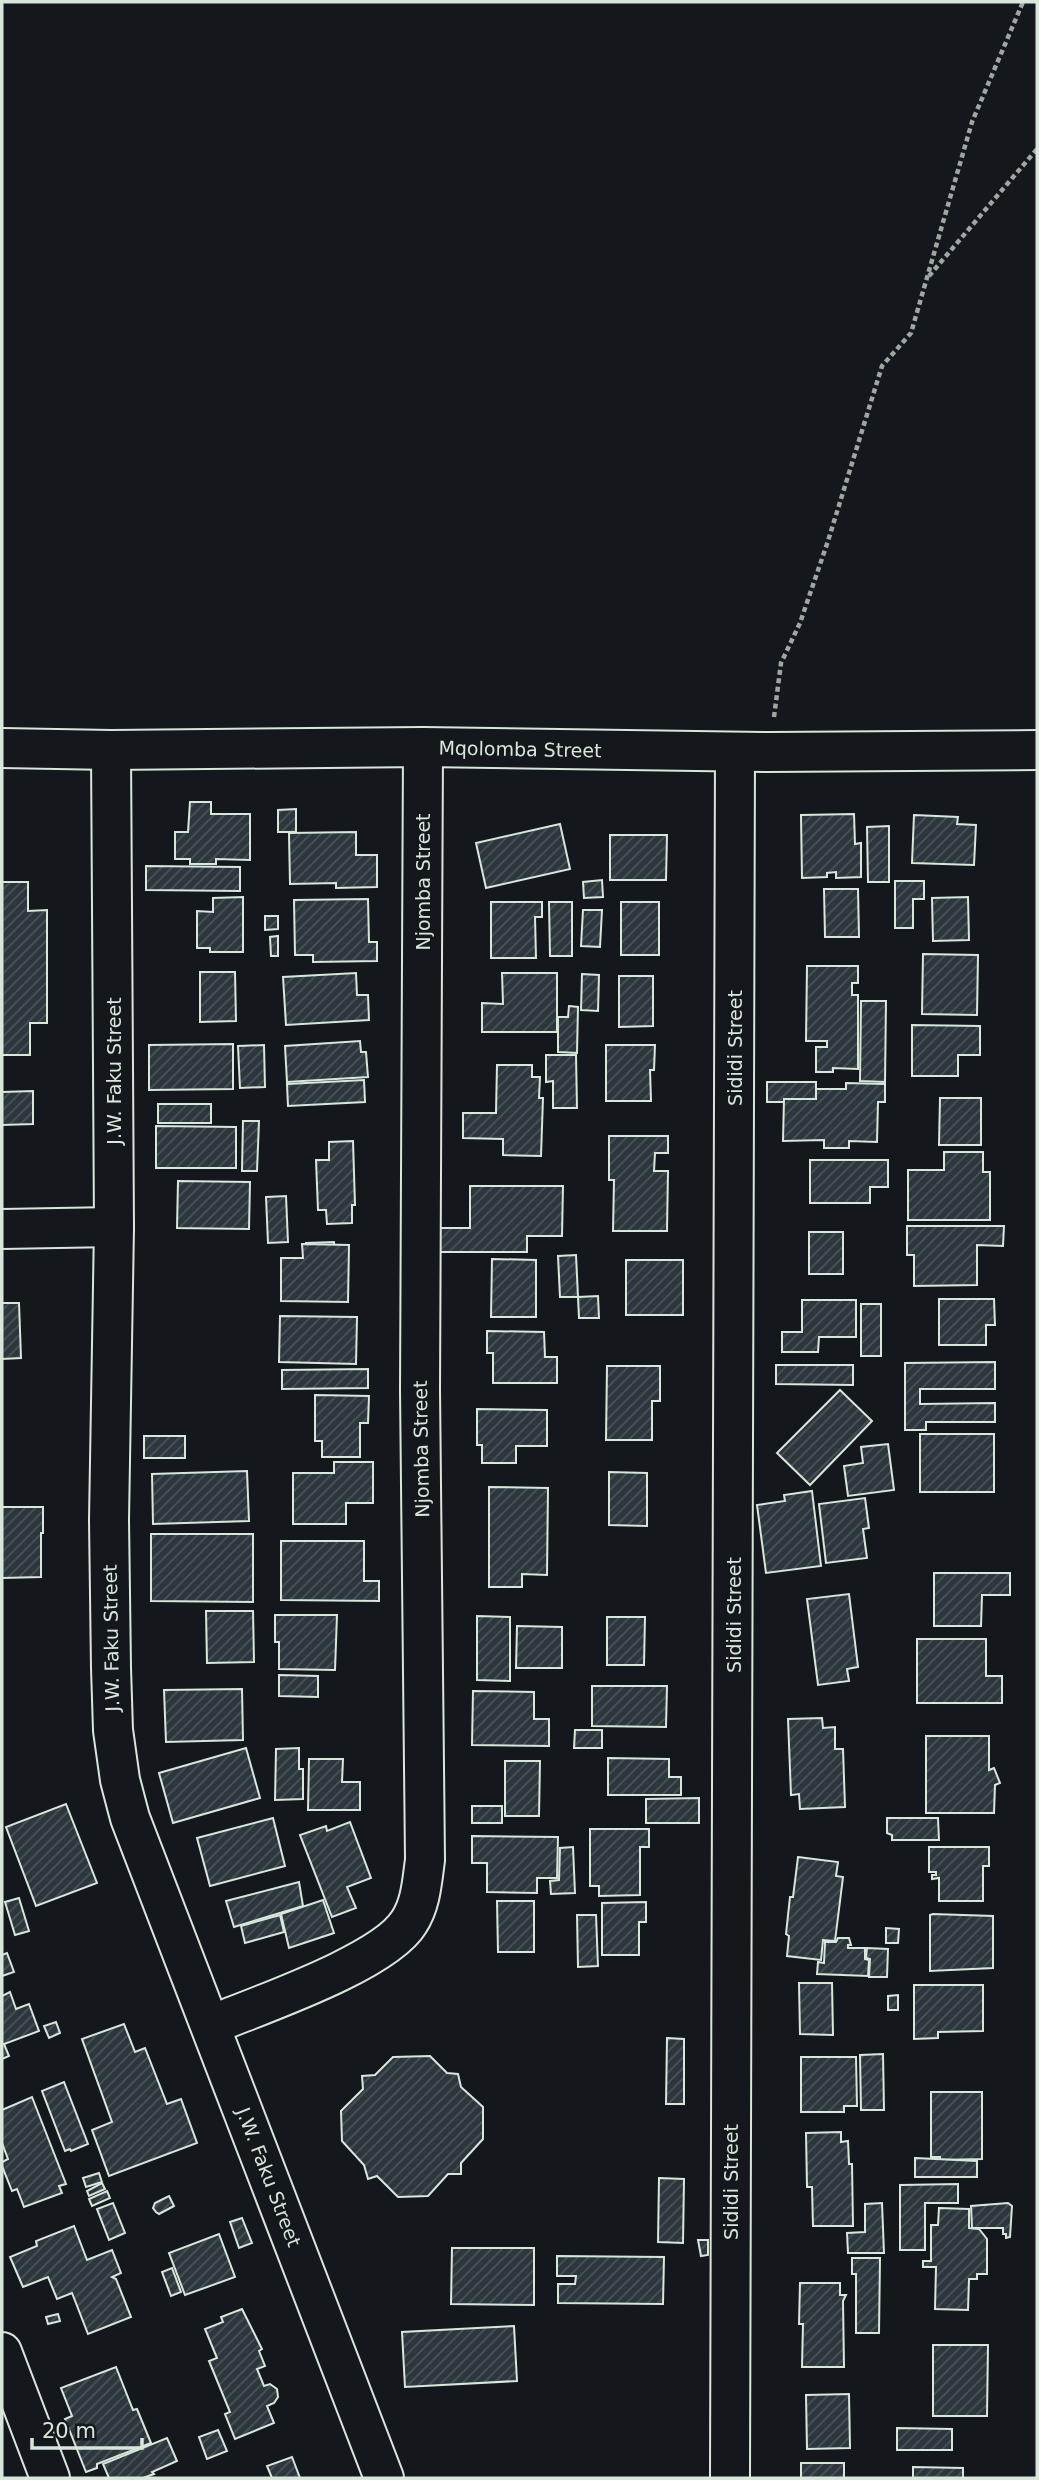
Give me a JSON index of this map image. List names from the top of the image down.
{
  "streets": {
    "street": [
      "Mqolomba Street",
      "Njomba Street",
      "Sididi Street",
      "J.W. Faku Street"
    ]
  },
  "crossings": [
    ["Mqolomba Street", "Njomba Street"],
    ["Mqolomba Street", "Sididi Street"],
    ["Mqolomba Street", "J.W. Faku Street"],
    ["Njomba Street", "J.W. Faku Street"]
  ],
  "scale_bar": "20 m"
}
